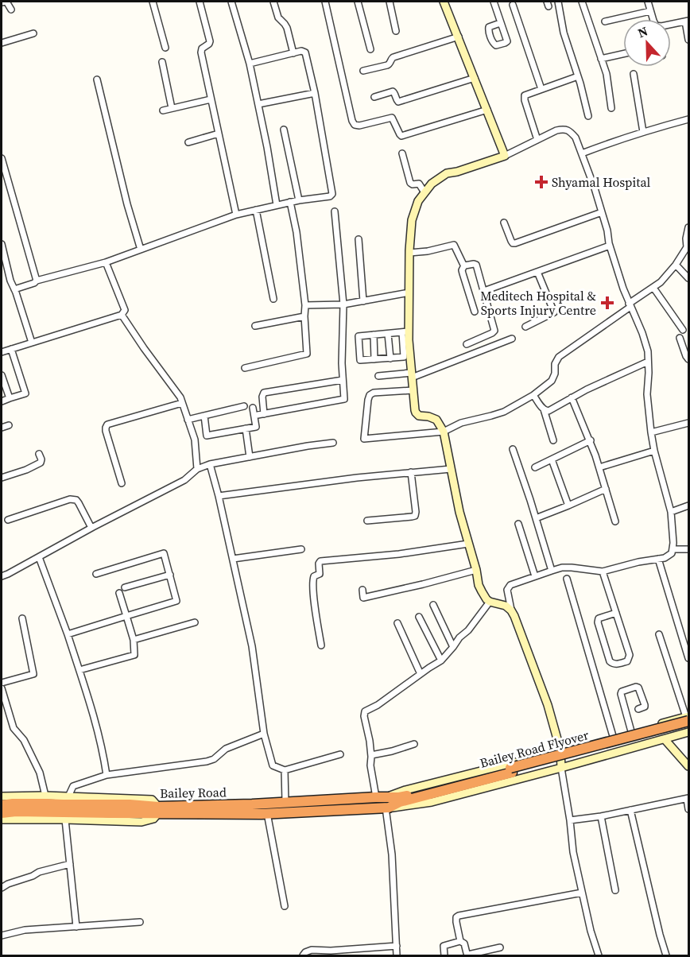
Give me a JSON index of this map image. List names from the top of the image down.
{
  "streets": {
    "highway": ["Bailey Road Flyover", "Bailey Road"]
  },
  "crossings": [
    ["Bailey Road Flyover", "Bailey Road"]
  ],
  "places": {
    "health": ["Shyamal Hospital", "Meditech Hospital & Sports Injury Centre"]
  },
  "north": "top"
}
